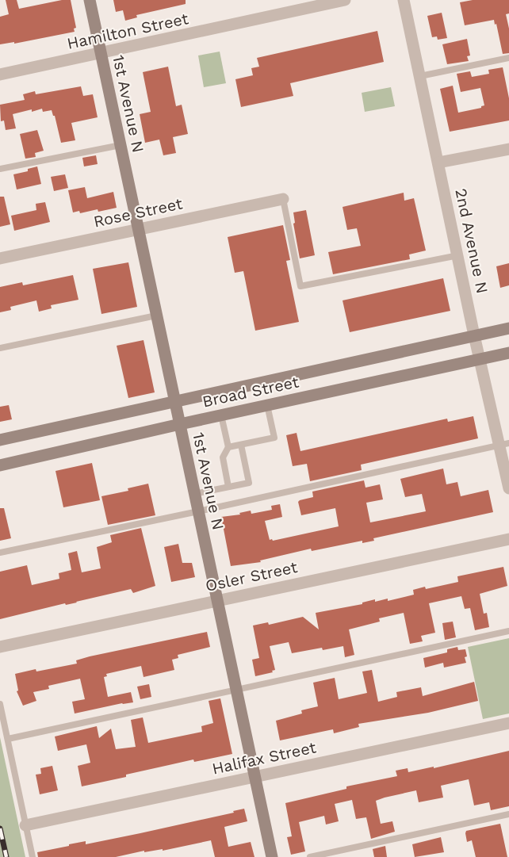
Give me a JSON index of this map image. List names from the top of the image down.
{
  "streets": {
    "main road": ["1st Avenue N", "Broad Street"],
    "street": [
      "Hamilton Street",
      "Rose Street",
      "2nd Avenue N",
      "Osler Street",
      "Halifax Street"
    ]
  },
  "crossings": [
    ["Hamilton Street", "1st Avenue N"],
    ["1st Avenue N", "Rose Street"],
    ["1st Avenue N", "Broad Street"],
    ["1st Avenue N", "Osler Street"],
    ["1st Avenue N", "Halifax Street"],
    ["2nd Avenue N", "Broad Street"]
  ]
}
